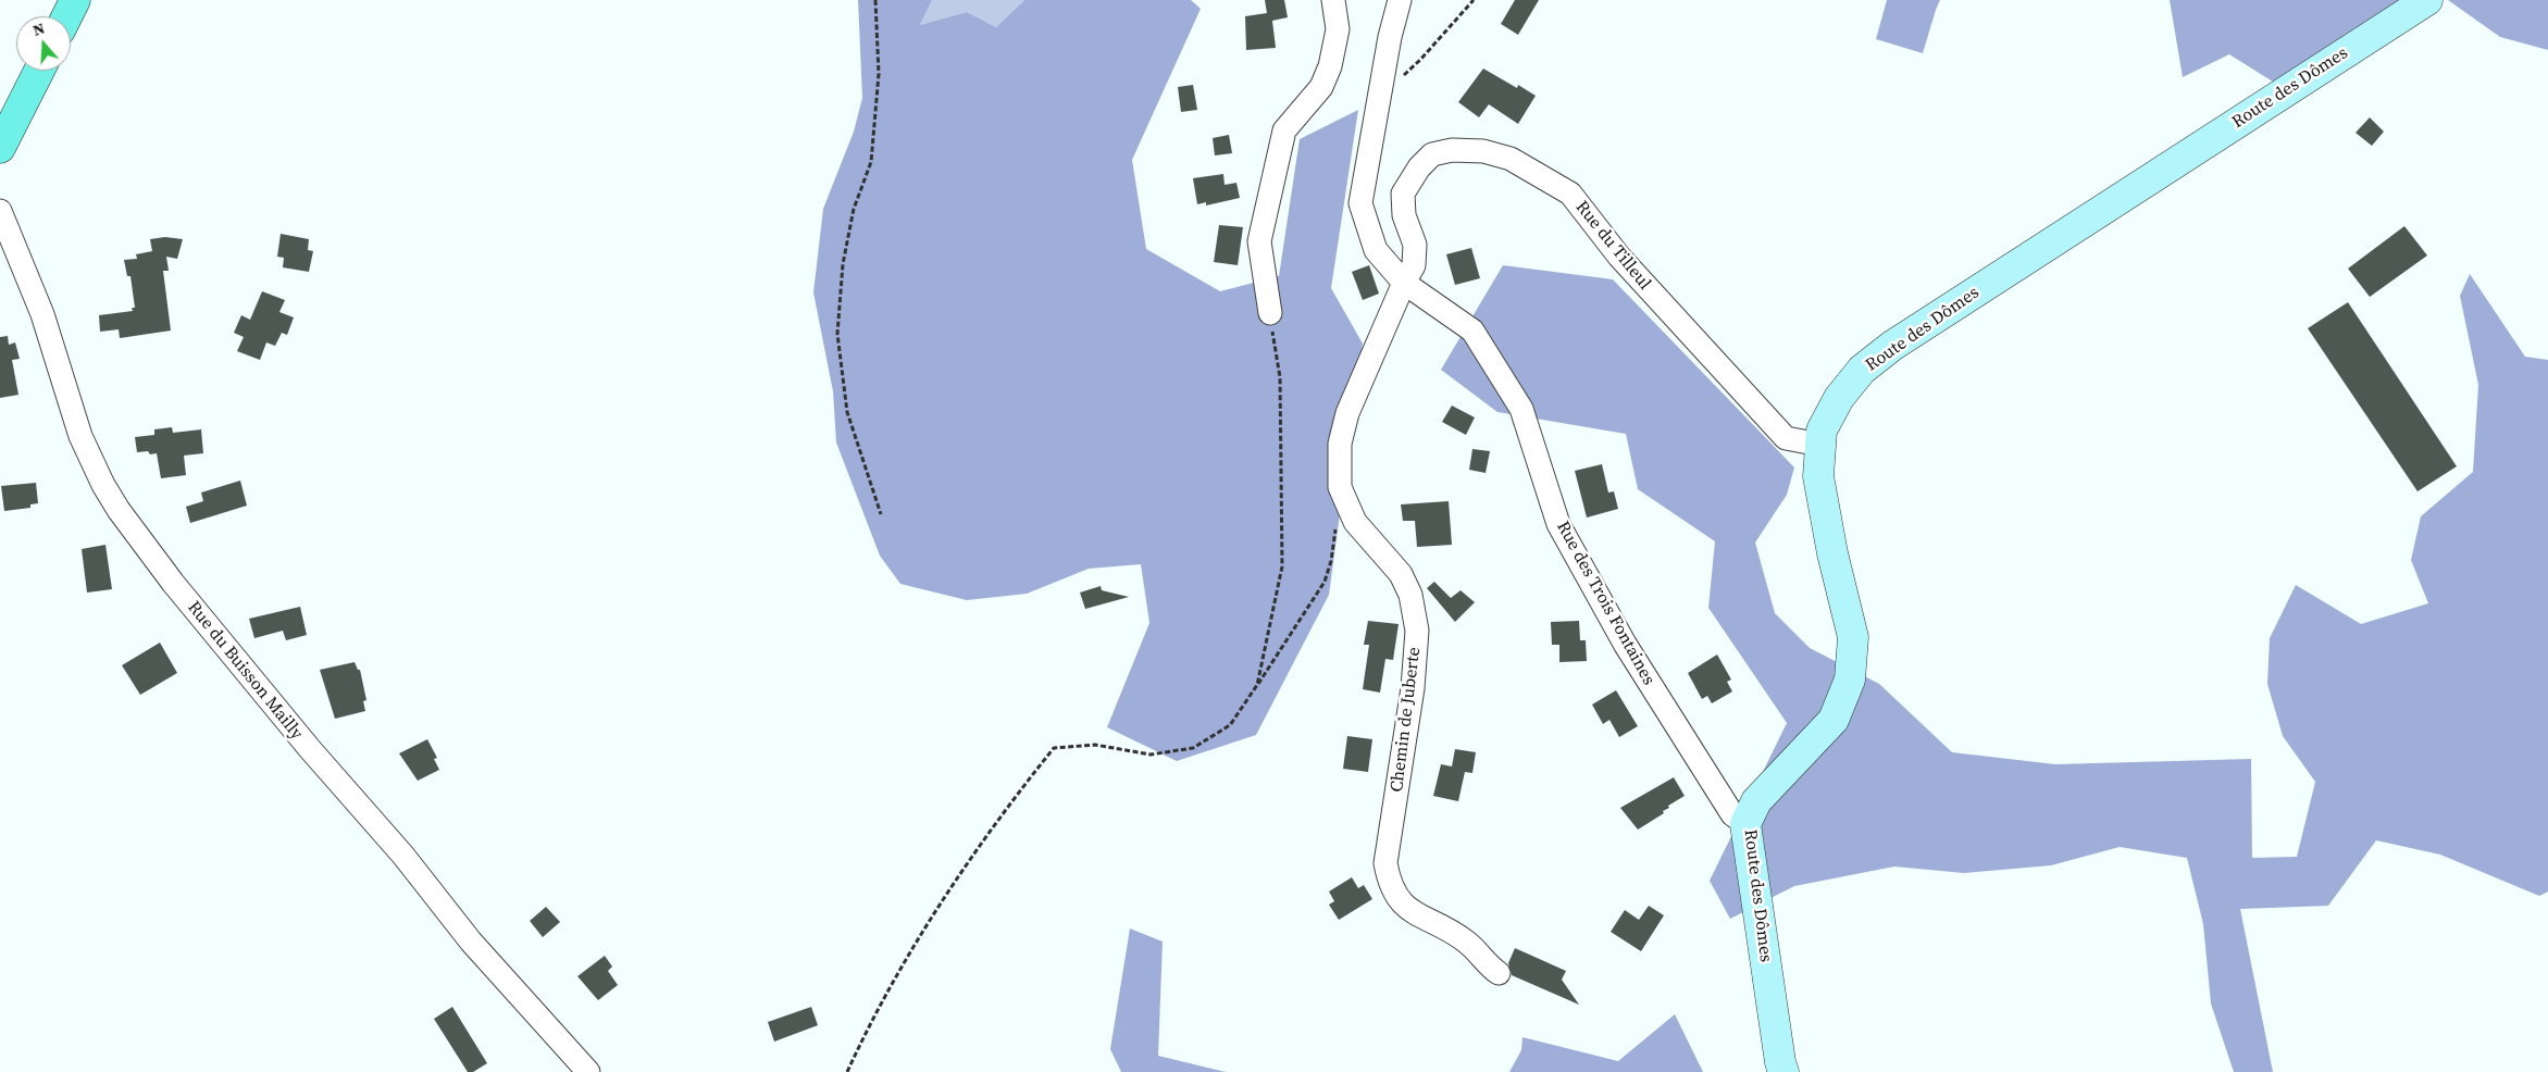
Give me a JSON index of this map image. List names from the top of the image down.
{
  "streets": {
    "street": [
      "Route des Dômes",
      "Rue du Tilleul",
      "Rue des Trois Fontaines",
      "Rue du Buisson Mailly",
      "Chemin de Juberte"
    ]
  },
  "crossings": [
    ["Route des Dômes", "Rue du Tilleul"],
    ["Route des Dômes", "Rue des Trois Fontaines"],
    ["Rue du Tilleul", "Rue des Trois Fontaines"],
    ["Rue du Tilleul", "Chemin de Juberte"],
    ["Rue des Trois Fontaines", "Chemin de Juberte"]
  ],
  "north": "top"
}
